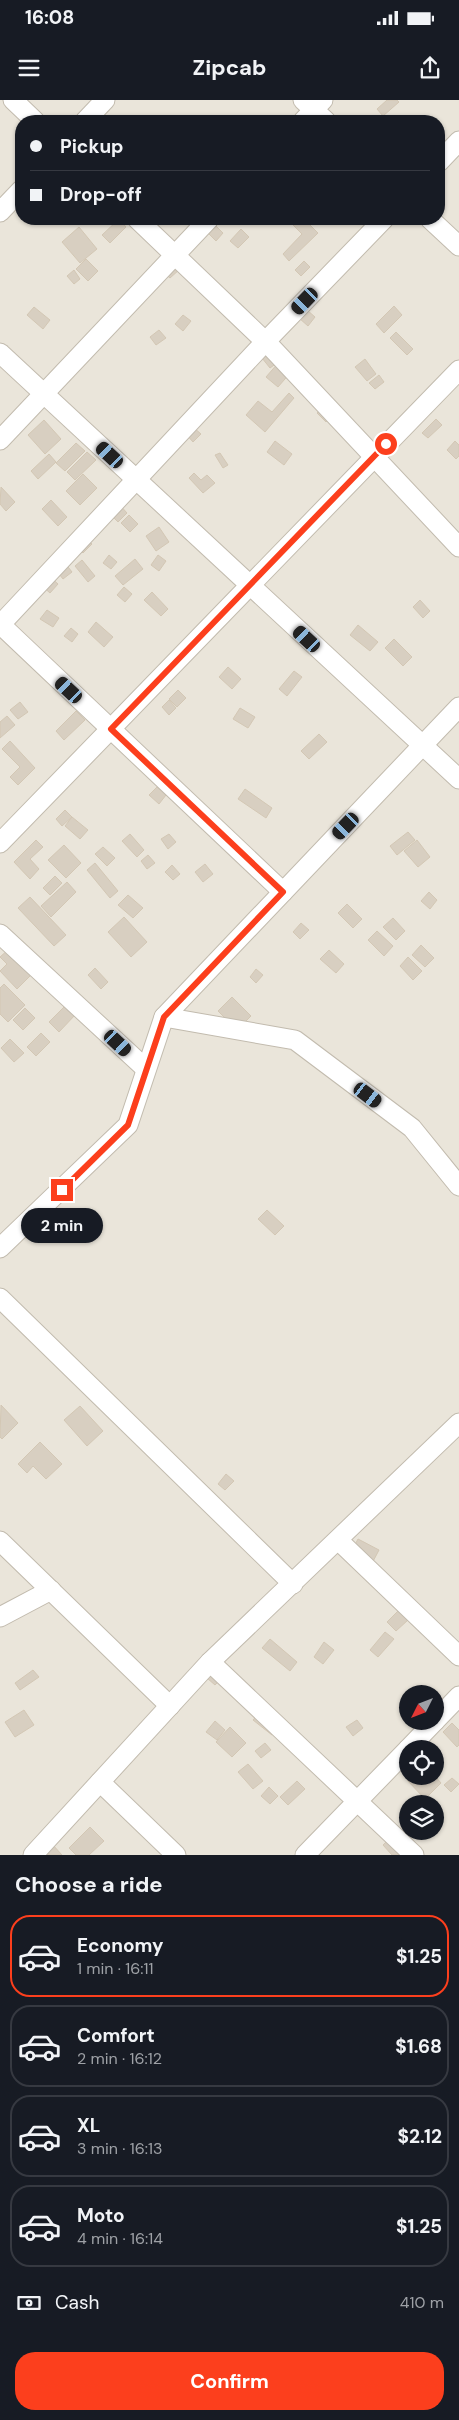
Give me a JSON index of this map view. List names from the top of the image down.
{
  "north": "bottom left",
  "page": {
    "status": "16:08",
    "header": "Zipcab",
    "banner": ["Pickup", "Drop-off"],
    "bubble": "2 min",
    "heading": "Choose a ride",
    "list": [
      {
        "name": "Economy",
        "note": "1 min · 16:11",
        "value": "$1.25"
      },
      {
        "name": "Comfort",
        "note": "2 min · 16:12",
        "value": "$1.68"
      },
      {
        "name": "XL",
        "note": "3 min · 16:13",
        "value": "$2.12"
      },
      {
        "name": "Moto",
        "note": "4 min · 16:14",
        "value": "$1.25"
      }
    ],
    "pay": ["Cash", "410 m"],
    "buttons": "Confirm"
  }
}
